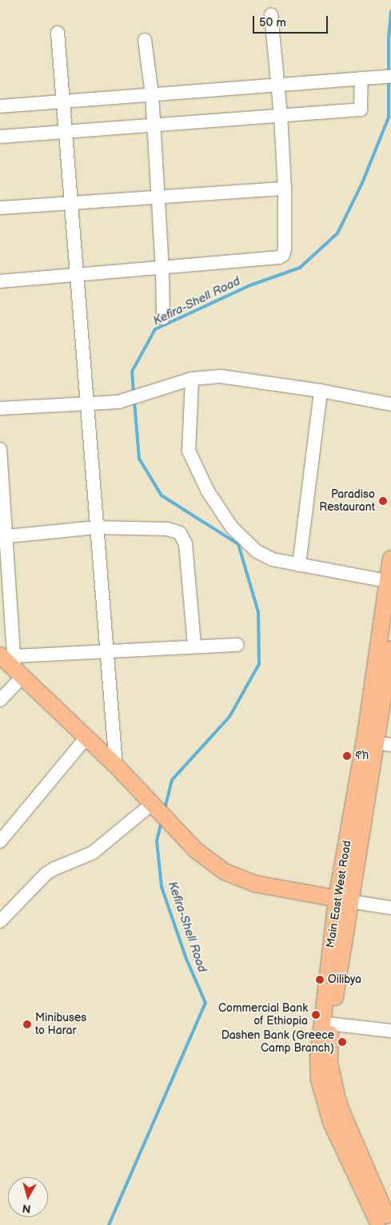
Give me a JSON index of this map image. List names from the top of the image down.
{
  "streets": {
    "main road": ["Main East West Road"]
  },
  "water": ["Kefira-Shell Road"],
  "places": [
    "Paradiso Restaurant",
    "ኖክ",
    "Oilibya",
    "Commercial Bank of Ethiopia",
    "Minibuses to Harar",
    "Dashen Bank (Greece Camp Branch)"
  ],
  "scale_bar": "50 m",
  "north": "bottom"
}
